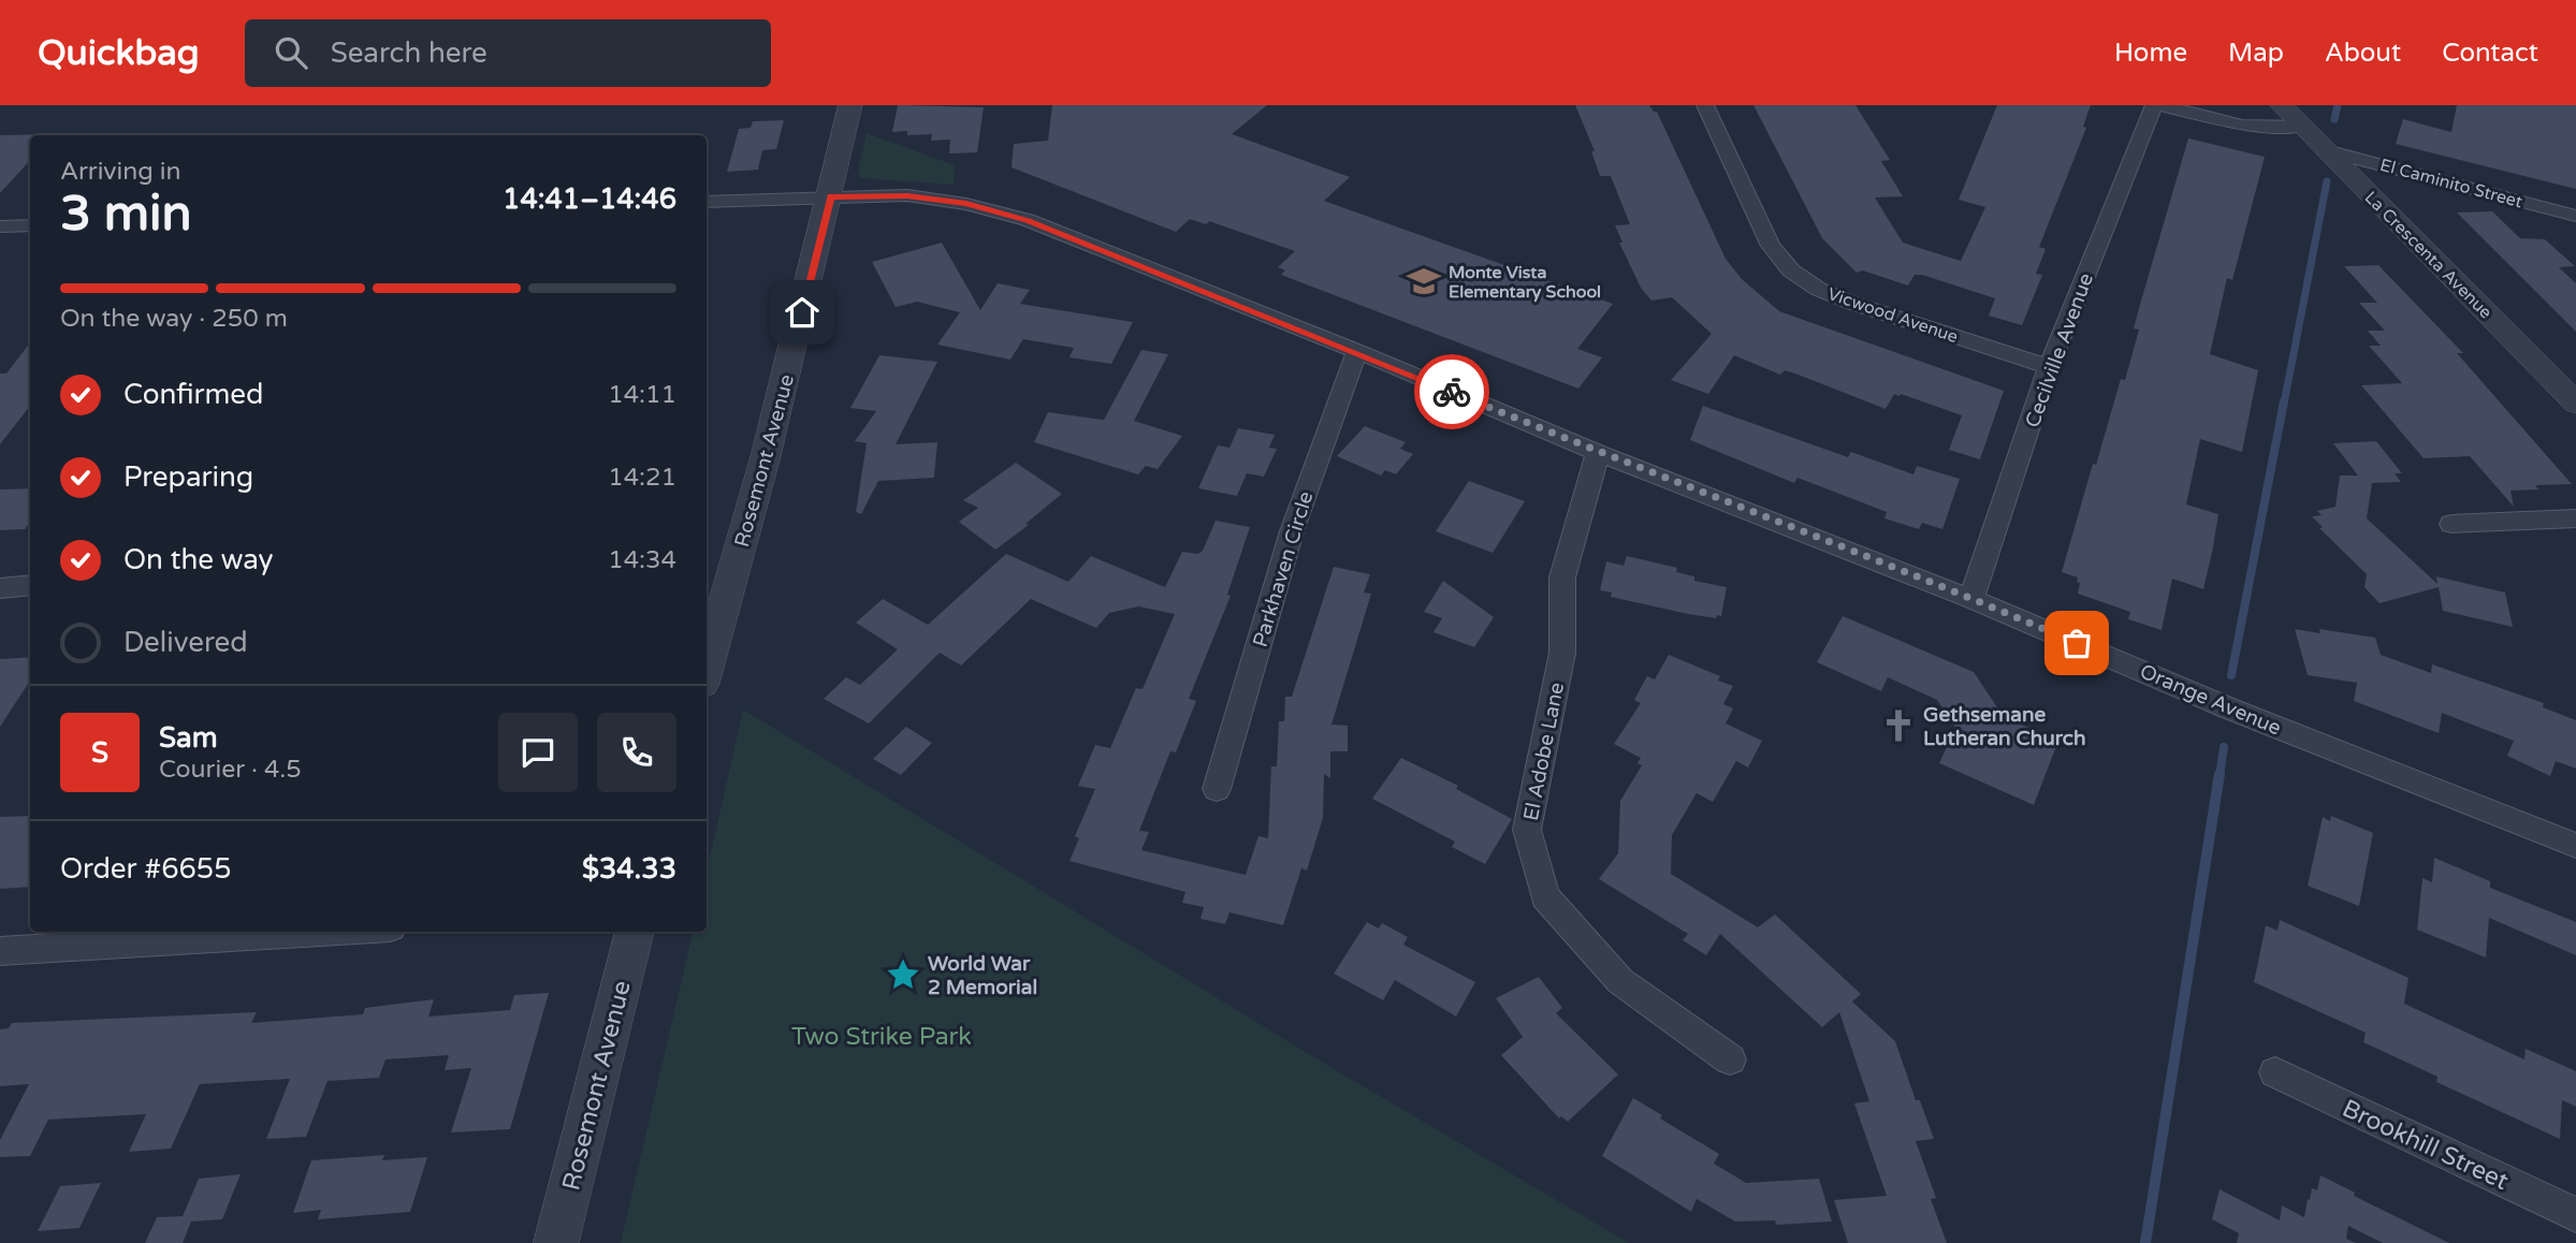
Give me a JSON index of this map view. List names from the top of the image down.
{
  "streets": {
    "street": [
      "El Caminito Street",
      "La Crescenta Avenue",
      "Vicwood Avenue",
      "Cecilville Avenue",
      "Rosemont Avenue",
      "Parkhaven Circle",
      "Orange Avenue",
      "El Adobe Lane",
      "Brookhill Street"
    ]
  },
  "crossings": [
    ["El Caminito Street", "La Crescenta Avenue"],
    ["Vicwood Avenue", "Cecilville Avenue"],
    ["Cecilville Avenue", "Orange Avenue"],
    ["Rosemont Avenue", "Orange Avenue"],
    ["Parkhaven Circle", "Orange Avenue"],
    ["Orange Avenue", "El Adobe Lane"]
  ],
  "parks": ["Two Strike Park"],
  "places": {
    "school or university": ["Monte Vista Elementary School"],
    "church": ["Gethsemane Lutheran Church"],
    "place": ["World War 2 Memorial"]
  },
  "page": {
    "header": "Quickbag",
    "search": "Search here",
    "nav": [
      "Home",
      "Map",
      "About",
      "Contact"
    ],
    "heading": ["3 min", "Arriving in", "14:41–14:46"],
    "panel": [
      "Sam",
      "Courier · 4.5",
      "Order #6655",
      "$34.33"
    ],
    "bar": "On the way · 250 m",
    "list": [
      ["Confirmed", "14:11"],
      ["Preparing", "14:21"],
      ["On the way", "14:34"],
      "Delivered"
    ],
    "round": "S"
  }
}
